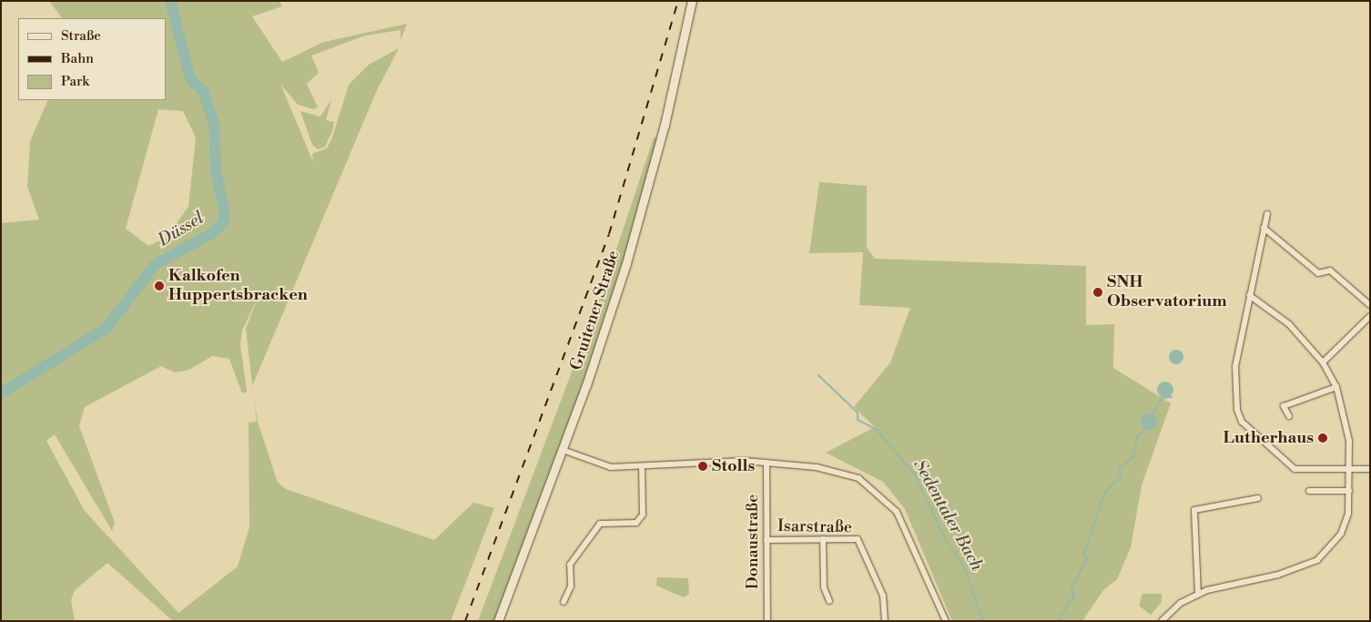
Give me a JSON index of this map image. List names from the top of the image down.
{
  "streets": {
    "main road": ["Gruitener Straße"],
    "street": ["Isarstraße", "Donaustraße"]
  },
  "crossings": [
    ["Isarstraße", "Donaustraße"]
  ],
  "water": ["Düssel", "Sedentaler Bach"],
  "places": [
    "Kalkofen Huppertsbracken",
    "SNH Observatorium",
    "Lutherhaus",
    "Stolls"
  ],
  "legend": ["Straße", "Bahn", "Park"]
}
